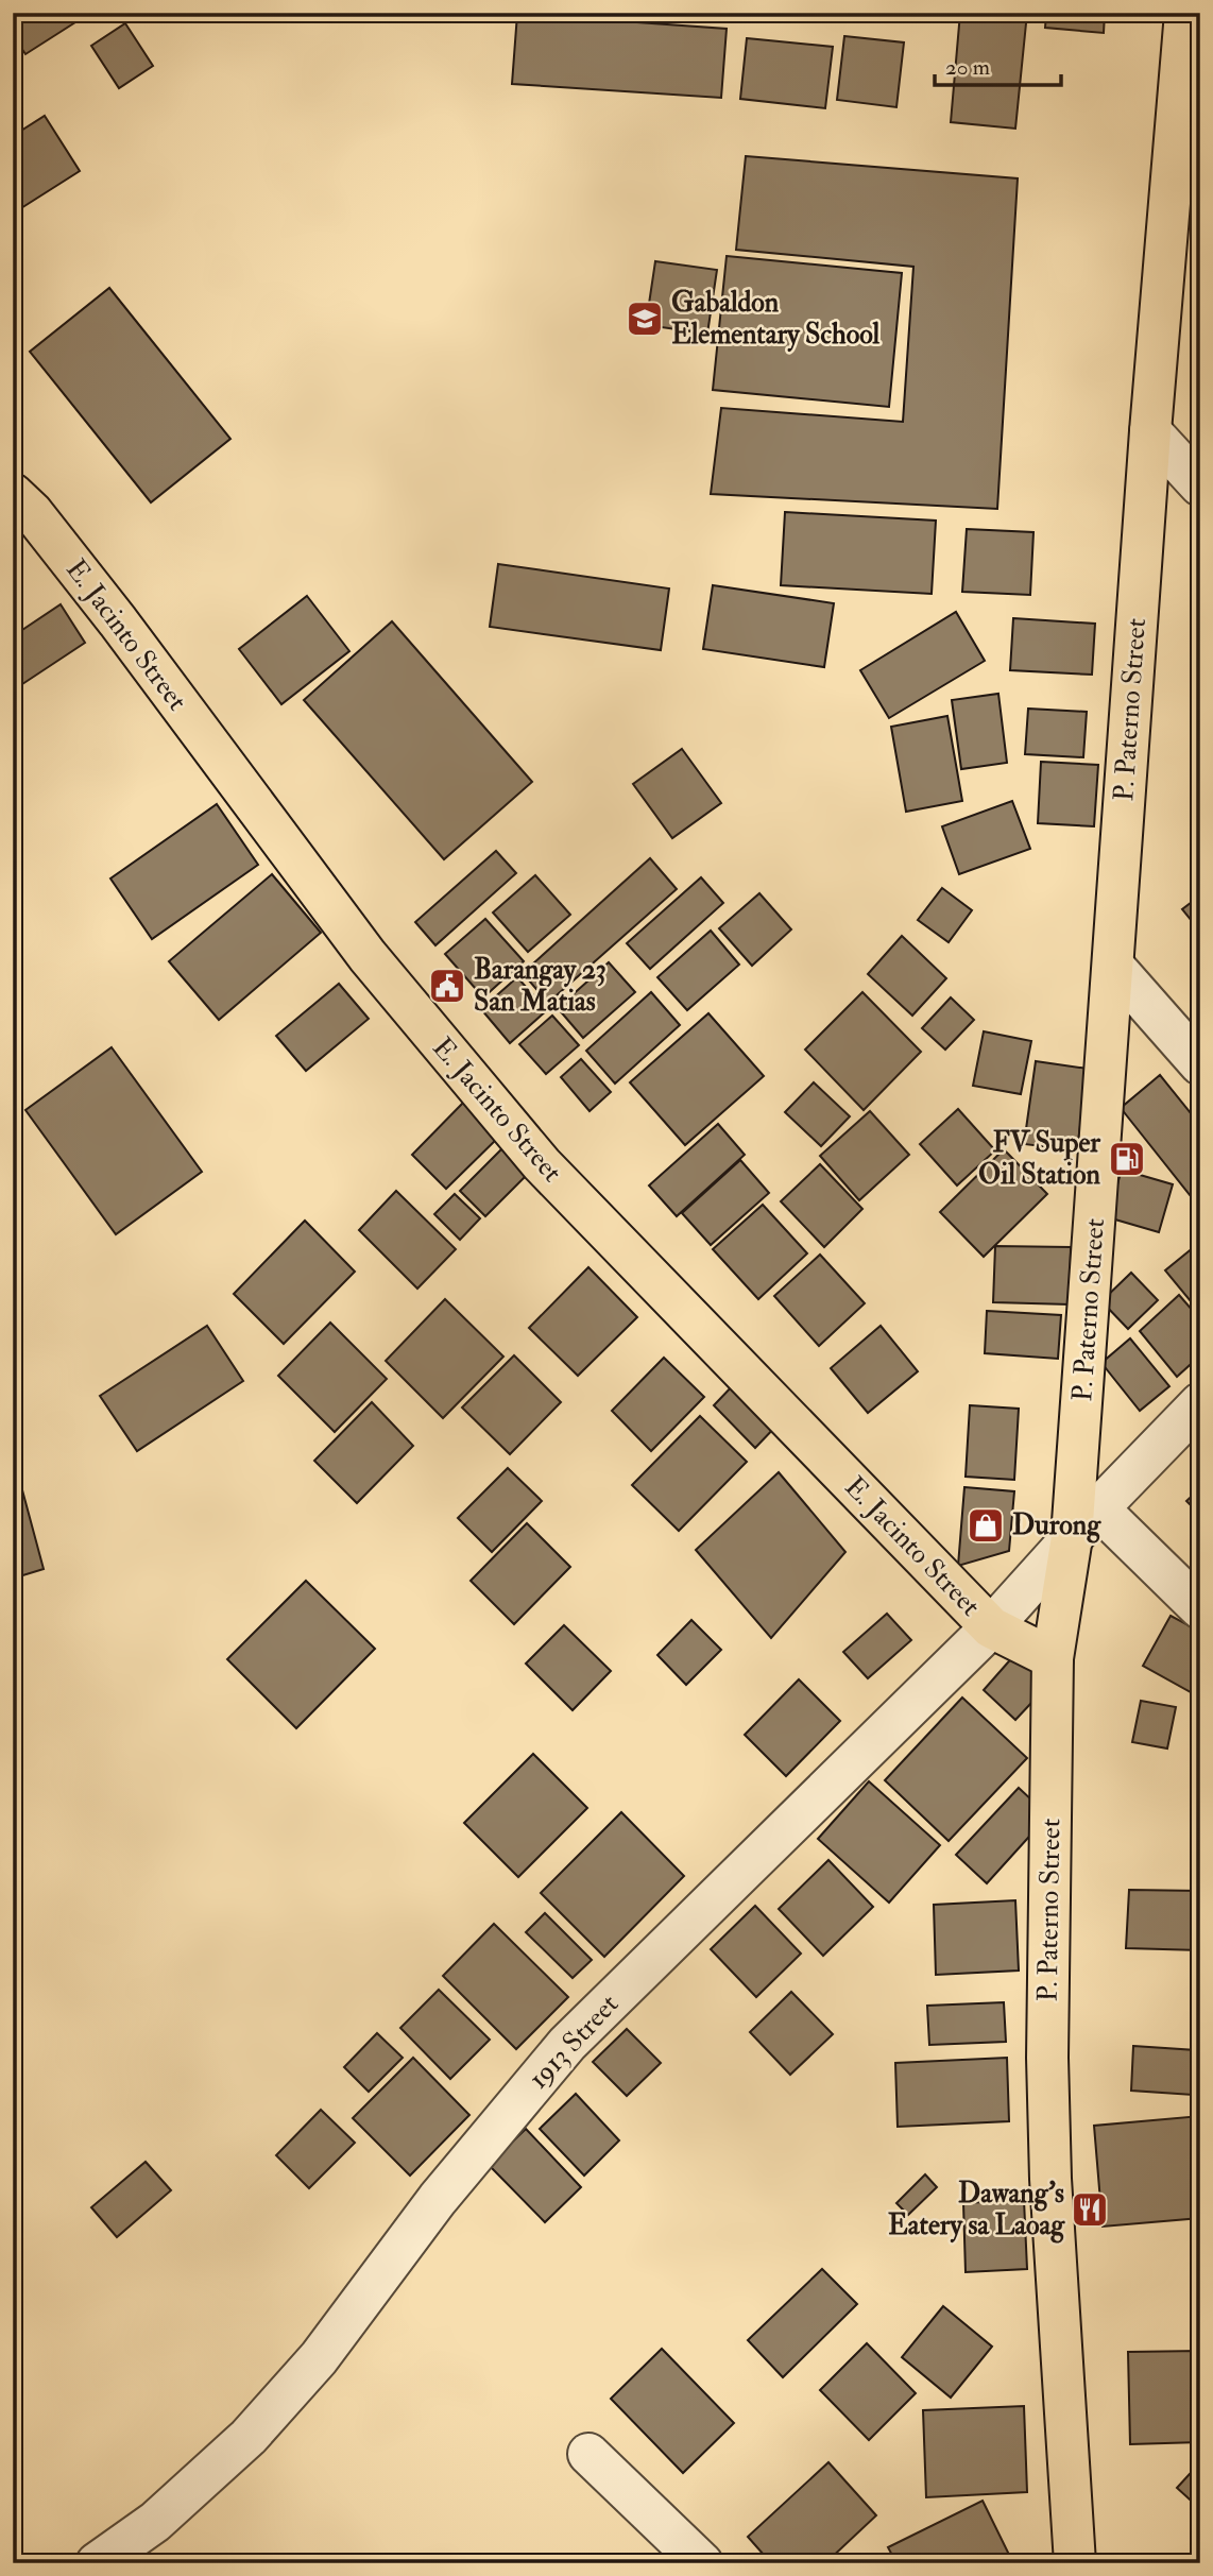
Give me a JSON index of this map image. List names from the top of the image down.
{
  "streets": {
    "main road": ["E. Jacinto Street", "P. Paterno Street"],
    "street": ["1913 Street"]
  },
  "crossings": [
    ["E. Jacinto Street", "P. Paterno Street"],
    ["E. Jacinto Street", "1913 Street"],
    ["P. Paterno Street", "1913 Street"]
  ],
  "places": {
    "school or university": ["Gabaldon Elementary School"],
    "public building": ["Barangay 23 San Matias"],
    "fuel station": ["FV Super Oil Station"],
    "shop": ["Durong"],
    "restaurant": ["Dawang's Eatery sa Laoag"]
  },
  "scale_bar": "20 m"
}
